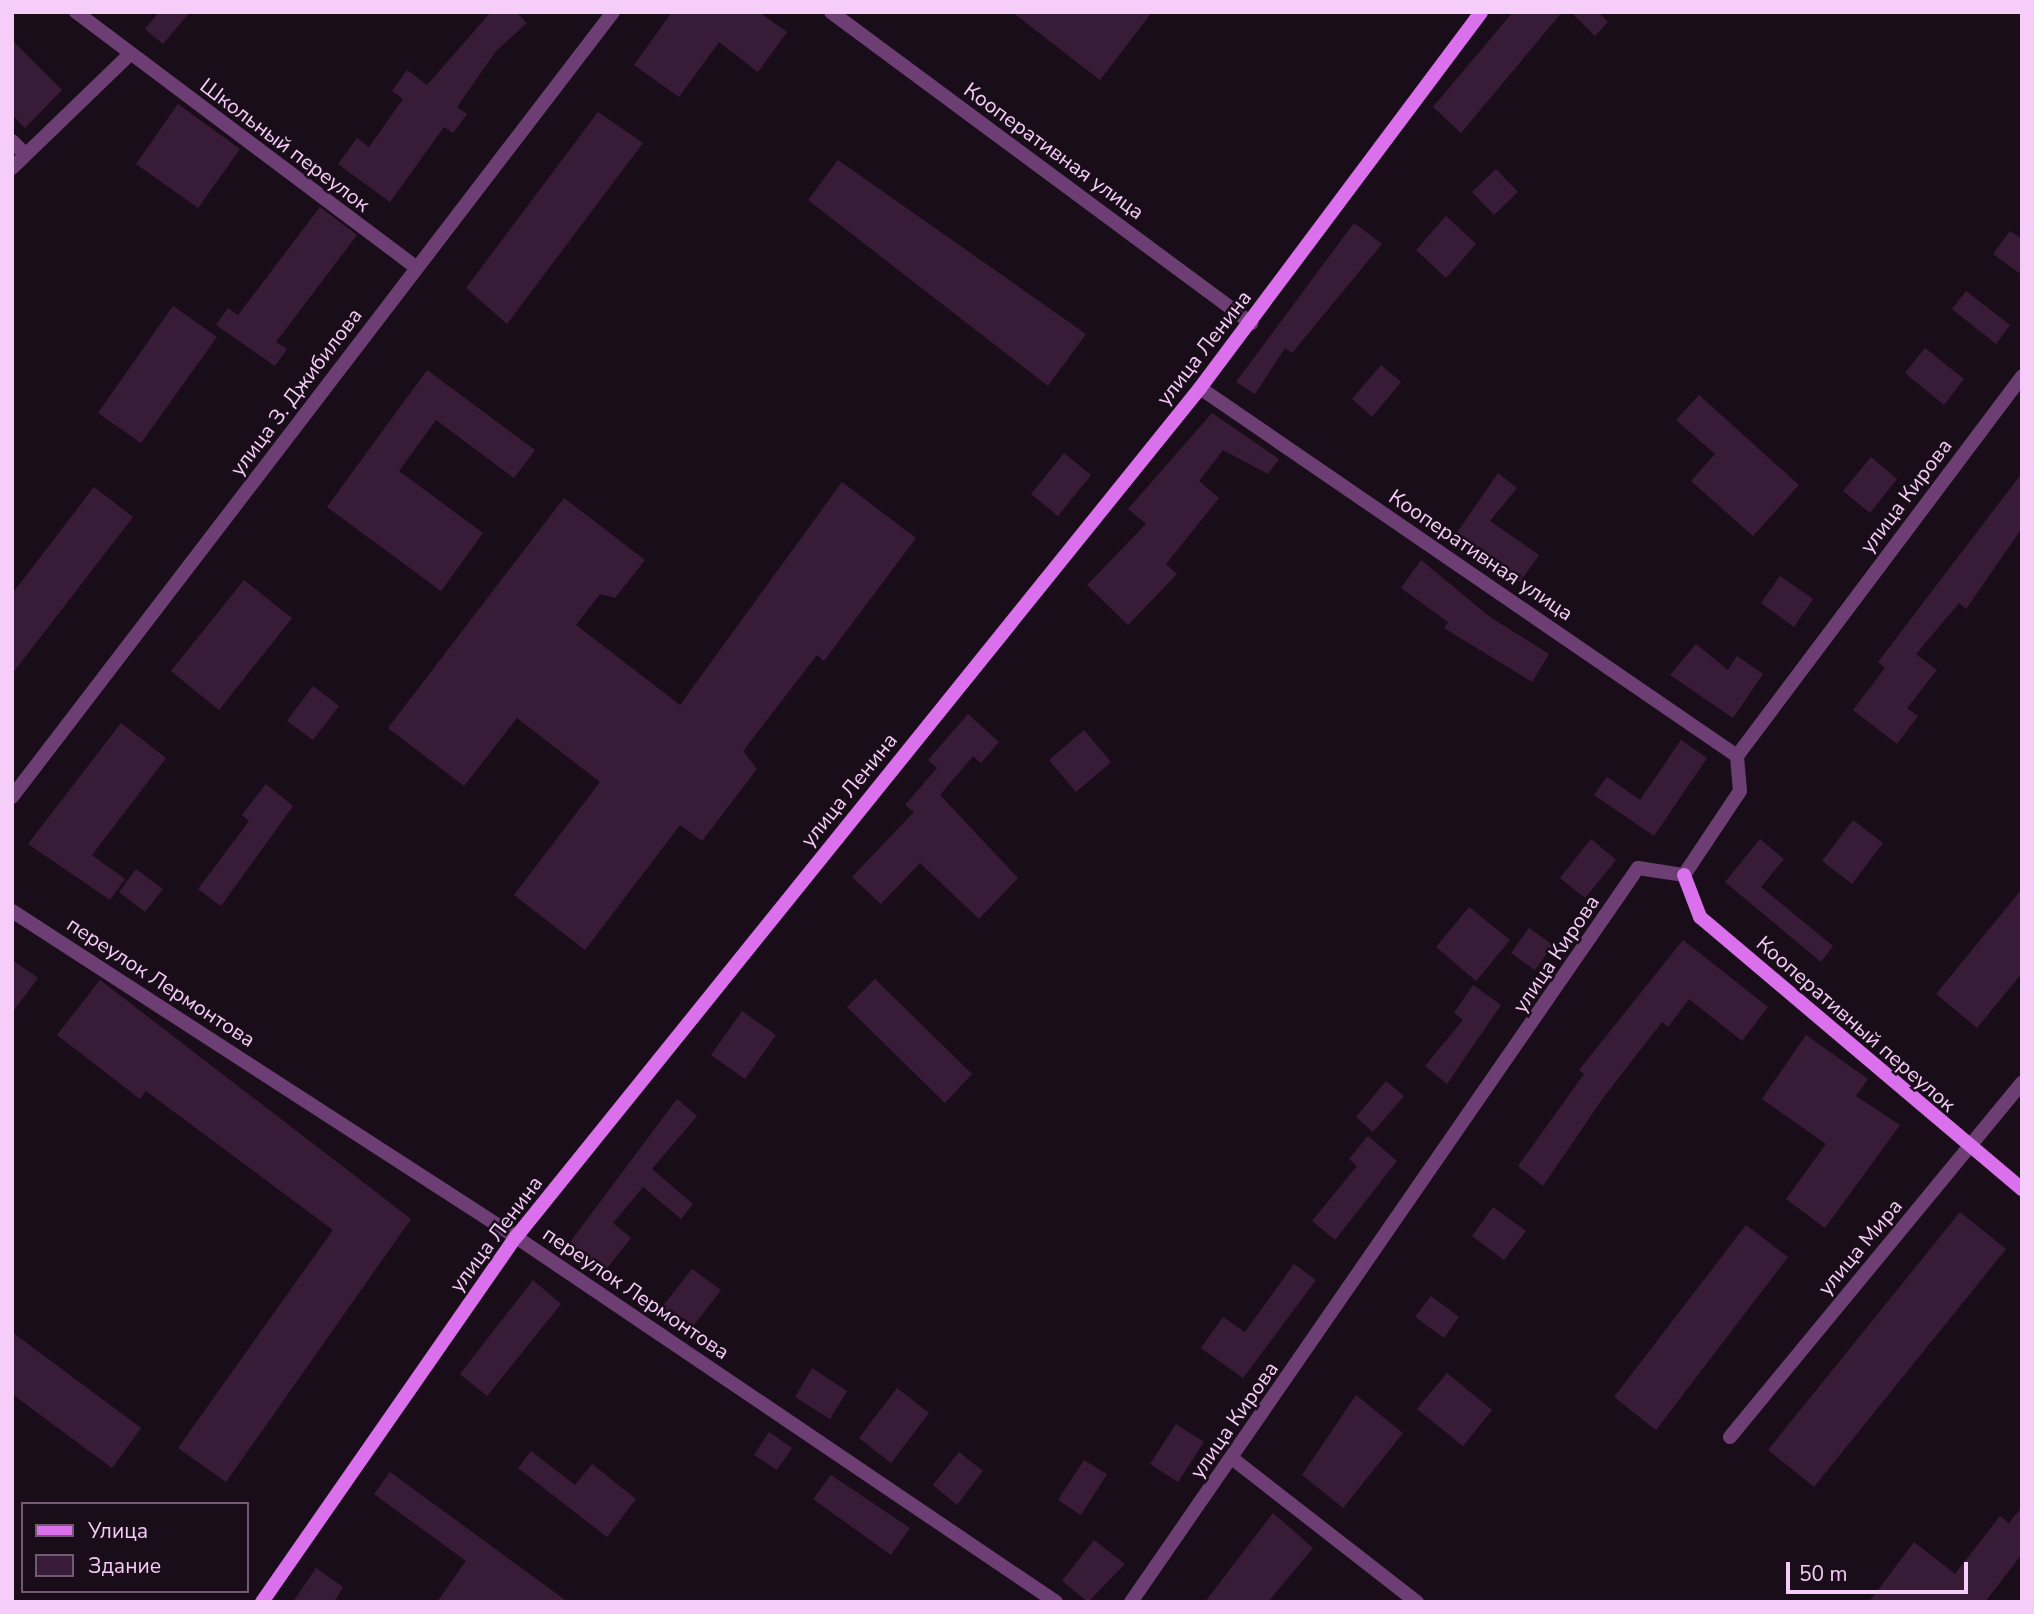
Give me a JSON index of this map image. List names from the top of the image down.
{
  "streets": {
    "street": [
      "Школьный переулок",
      "Кооперативная улица",
      "улица Ленина",
      "улица З. Джибилова",
      "улица Кирова",
      "переулок Лермонтова",
      "Кооперативный переулок",
      "улица Мира"
    ]
  },
  "crossings": [
    ["Школьный переулок", "улица З. Джибилова"],
    ["Кооперативная улица", "улица Ленина"],
    ["Кооперативная улица", "улица Кирова"],
    ["улица Ленина", "переулок Лермонтова"],
    ["улица Кирова", "Кооперативный переулок"],
    ["Кооперативный переулок", "улица Мира"]
  ],
  "legend": ["Улица", "Здание"],
  "scale_bar": "50 m"
}
